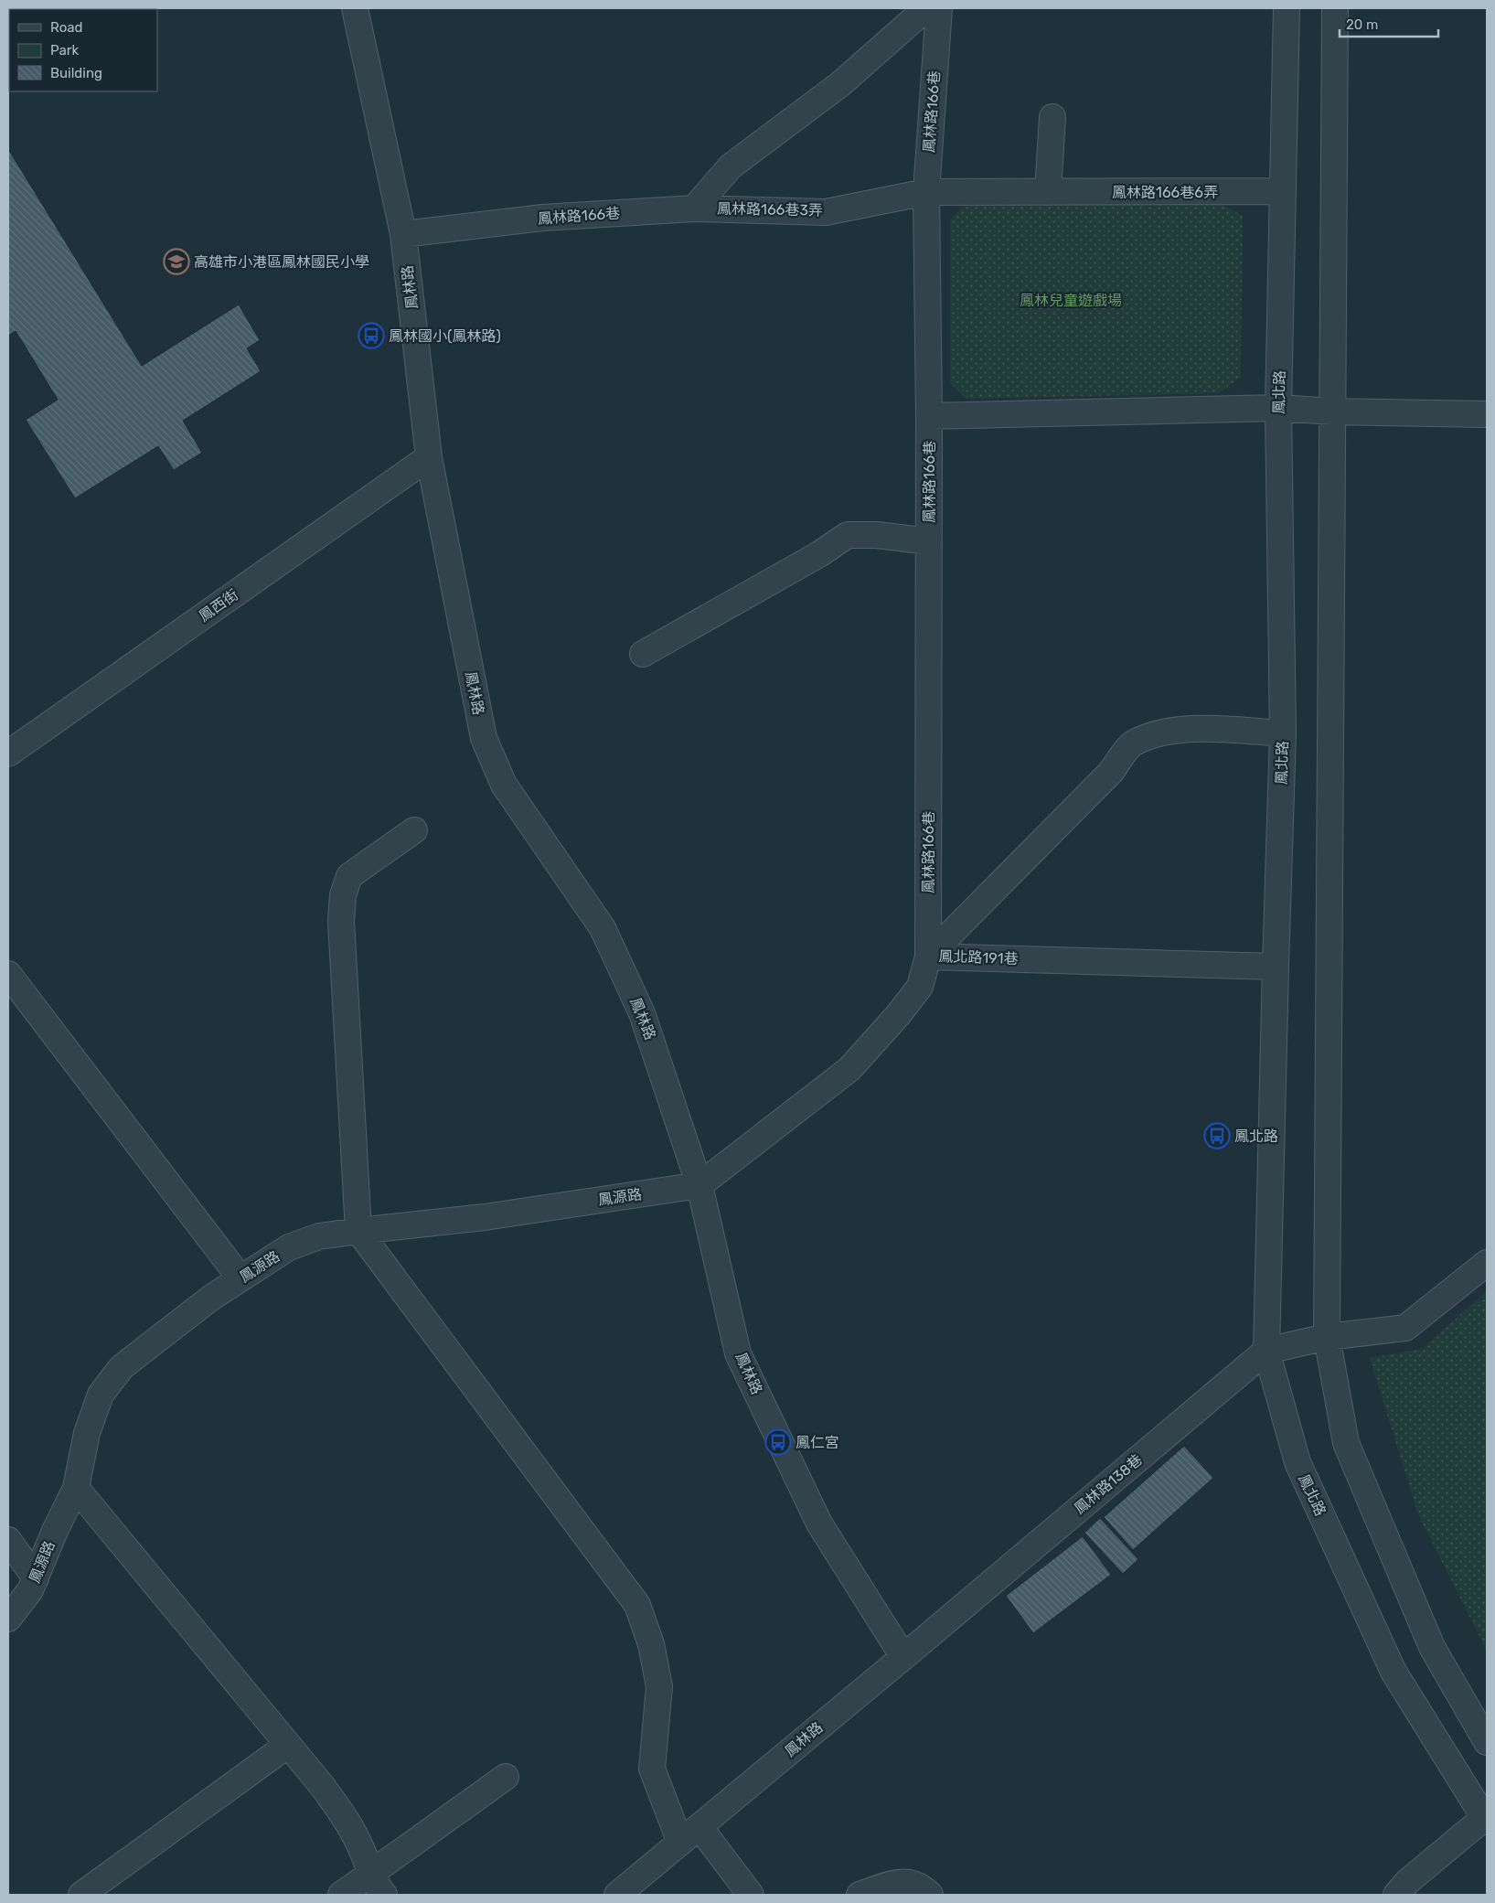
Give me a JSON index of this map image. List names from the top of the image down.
{
  "streets": {
    "street": [
      "鳳林路166巷",
      "鳳林路166巷6弄",
      "鳳林路166巷3弄",
      "鳳林路",
      "鳳北路",
      "鳳西街",
      "鳳北路191巷",
      "鳳源路",
      "鳳林路138巷"
    ]
  },
  "crossings": [
    ["鳳林路166巷", "鳳林路166巷6弄"],
    ["鳳林路166巷", "鳳林路166巷3弄"],
    ["鳳林路166巷", "鳳林路"],
    ["鳳林路166巷", "鳳北路191巷"],
    ["鳳林路166巷6弄", "鳳林路166巷3弄"],
    ["鳳林路166巷6弄", "鳳北路"],
    ["鳳林路", "鳳西街"],
    ["鳳林路", "鳳北路191巷"],
    ["鳳林路", "鳳源路"],
    ["鳳林路", "鳳林路138巷"],
    ["鳳北路", "鳳北路191巷"],
    ["鳳北路", "鳳林路138巷"],
    ["鳳北路191巷", "鳳源路"]
  ],
  "parks": ["鳳林兒童遊戲場"],
  "places": {
    "school or university": ["高雄市小港區鳳林國民小學"],
    "bus stop": ["鳳林國小(鳳林路)", "鳳北路", "鳳仁宮"]
  },
  "legend": ["Road", "Park", "Building"],
  "scale_bar": "20 m"
}
